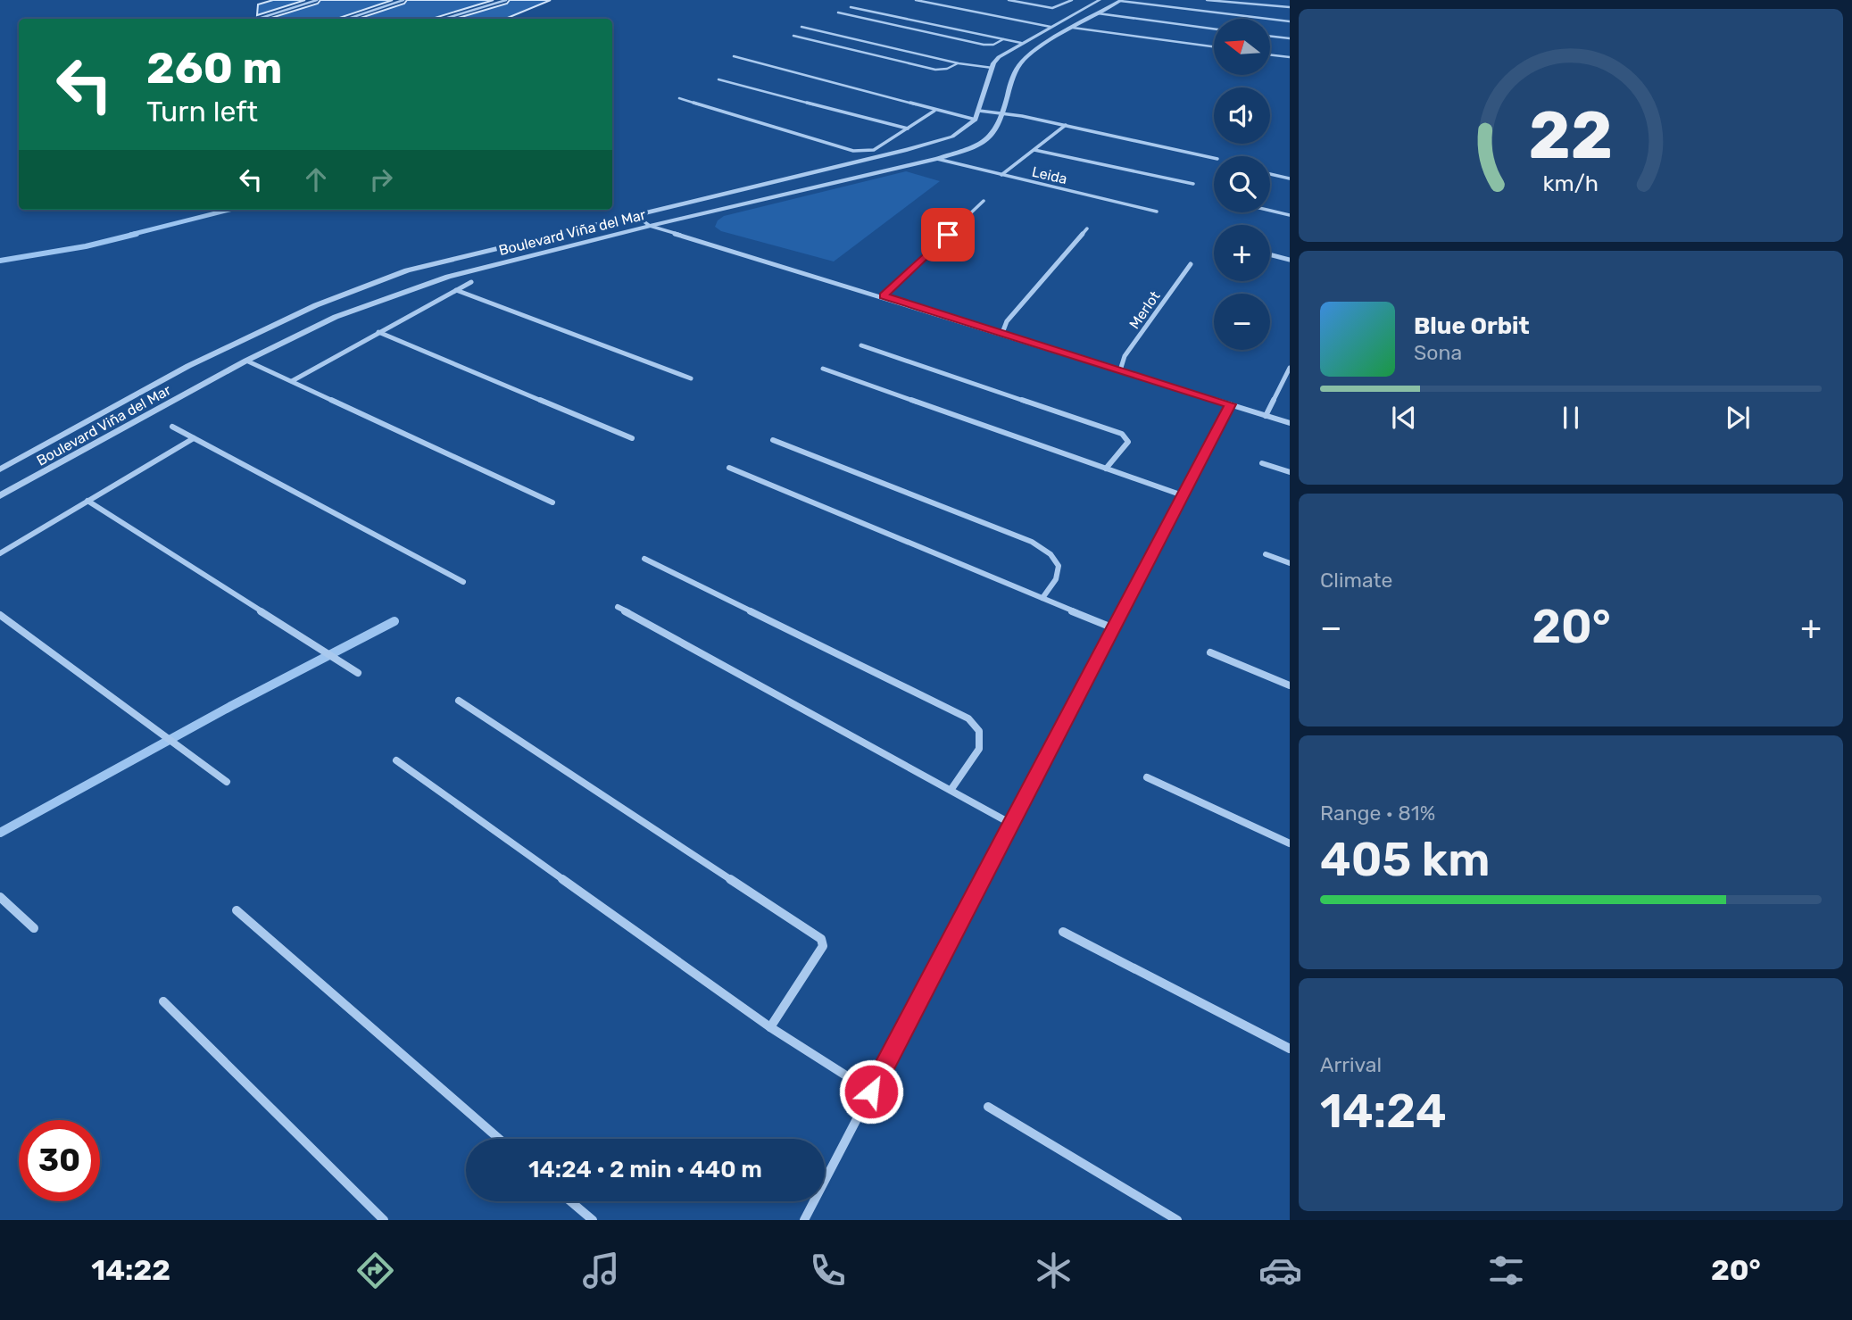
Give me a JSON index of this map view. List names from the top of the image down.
{
  "streets": {
    "street": ["Leida", "Boulevard Viña del Mar", "Merlot"]
  },
  "crossings": [
    ["Leida", "Boulevard Viña del Mar"]
  ],
  "north": "left",
  "page": {
    "map_buttons": ["+", "−"],
    "turn": ["260 m", "Turn left"],
    "song": ["Blue Orbit", "Sona"],
    "tile": [
      "Climate",
      ["Range · 81%", "405 km"],
      ["Arrival", "14:24"]
    ],
    "heat": ["−", "20°", "+"],
    "limit": "30",
    "trip": "14:24 · 2 min · 440 m",
    "tabs": ["14:22", "20°"],
    "gauge": ["22", "km/h"]
  }
}
